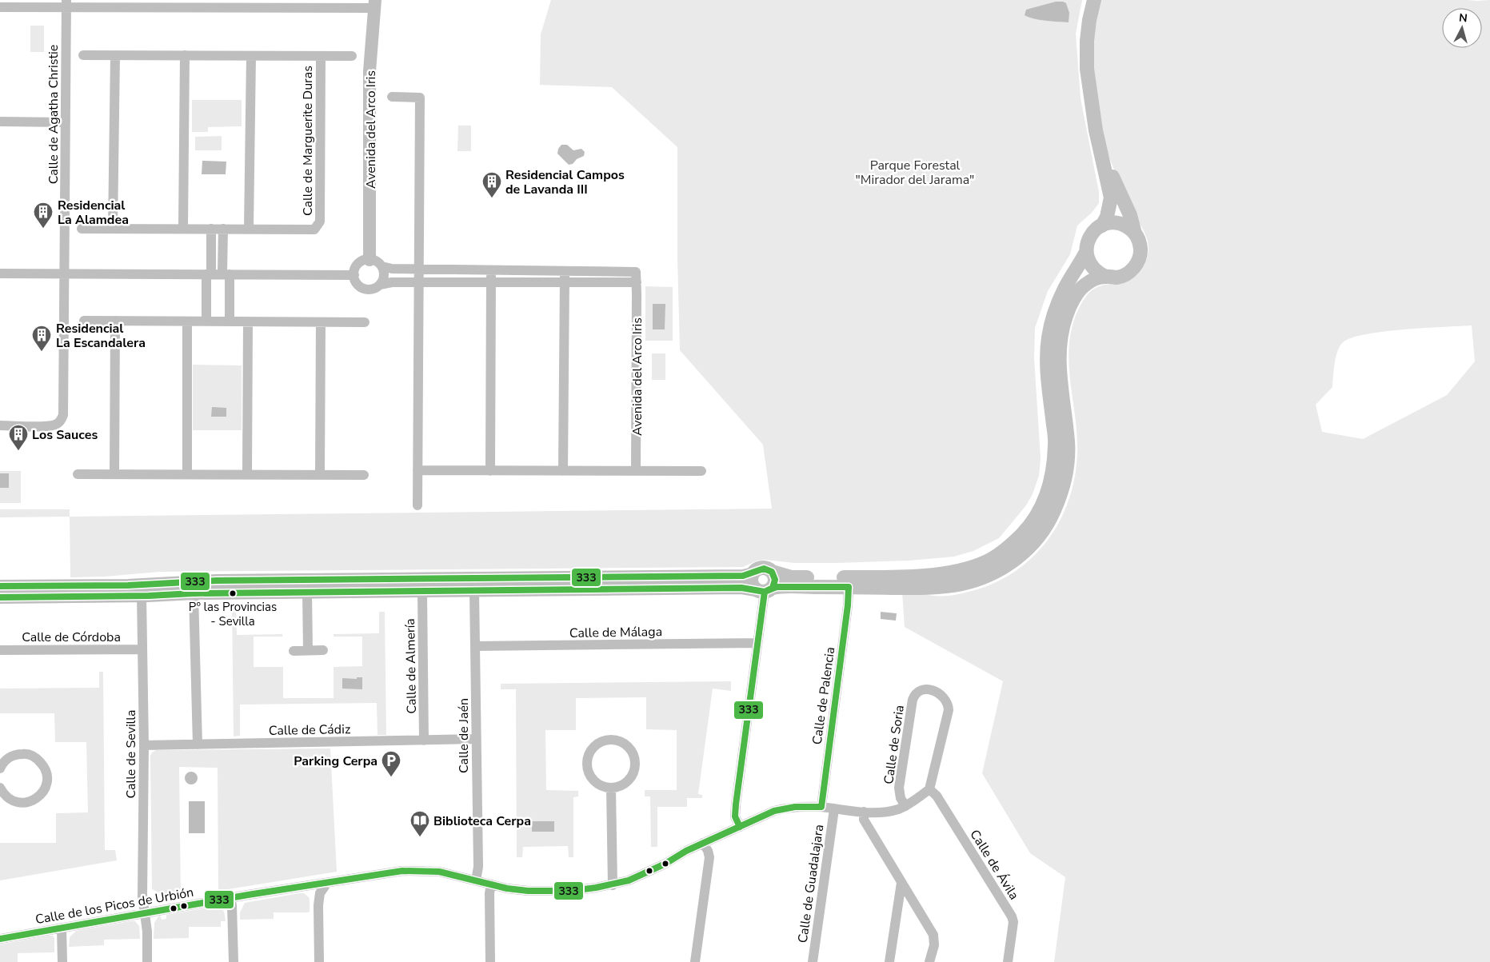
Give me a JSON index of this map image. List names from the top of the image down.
{
  "streets": {
    "street": [
      "Calle de Agatha Christie",
      "Avenida del Arco Iris",
      "Calle de Marguerite Duras",
      "Calle de Málaga",
      "Calle de Córdoba",
      "Calle de Almería",
      "Calle de Palencia",
      "Calle de Cádiz",
      "Calle de Jaén",
      "Calle de Soria",
      "Calle de Sevilla",
      "Calle de Ávila",
      "Calle de Guadalajara",
      "Calle de los Picos de Urbión"
    ]
  },
  "crossings": [
    ["Calle de Málaga", "Calle de Jaén"],
    ["Calle de Córdoba", "Calle de Sevilla"],
    ["Calle de Almería", "Calle de Cádiz"],
    ["Calle de Palencia", "Calle de los Picos de Urbión"],
    ["Calle de Cádiz", "Calle de Jaén"],
    ["Calle de Cádiz", "Calle de Sevilla"],
    ["Calle de Jaén", "Calle de los Picos de Urbión"],
    ["Calle de Soria", "Calle de Ávila"],
    ["Calle de Soria", "Calle de los Picos de Urbión"],
    ["Calle de Sevilla", "Calle de los Picos de Urbión"],
    ["Calle de Ávila", "Calle de los Picos de Urbión"],
    ["Calle de Guadalajara", "Calle de los Picos de Urbión"]
  ],
  "parks": ["Parque Forestal \"Mirador del Jarama\""],
  "places": {
    "building": [
      "Residencial Campos de Lavanda III",
      "Residencial La Alamdea",
      "Residencial La Escandalera",
      "Los Sauces"
    ],
    "other": ["Pº las Provincias - Sevilla"],
    "parking": ["Parking Cerpa"],
    "library": ["Biblioteca Cerpa"]
  },
  "lines": ["transit line 333"],
  "north": "top"
}
